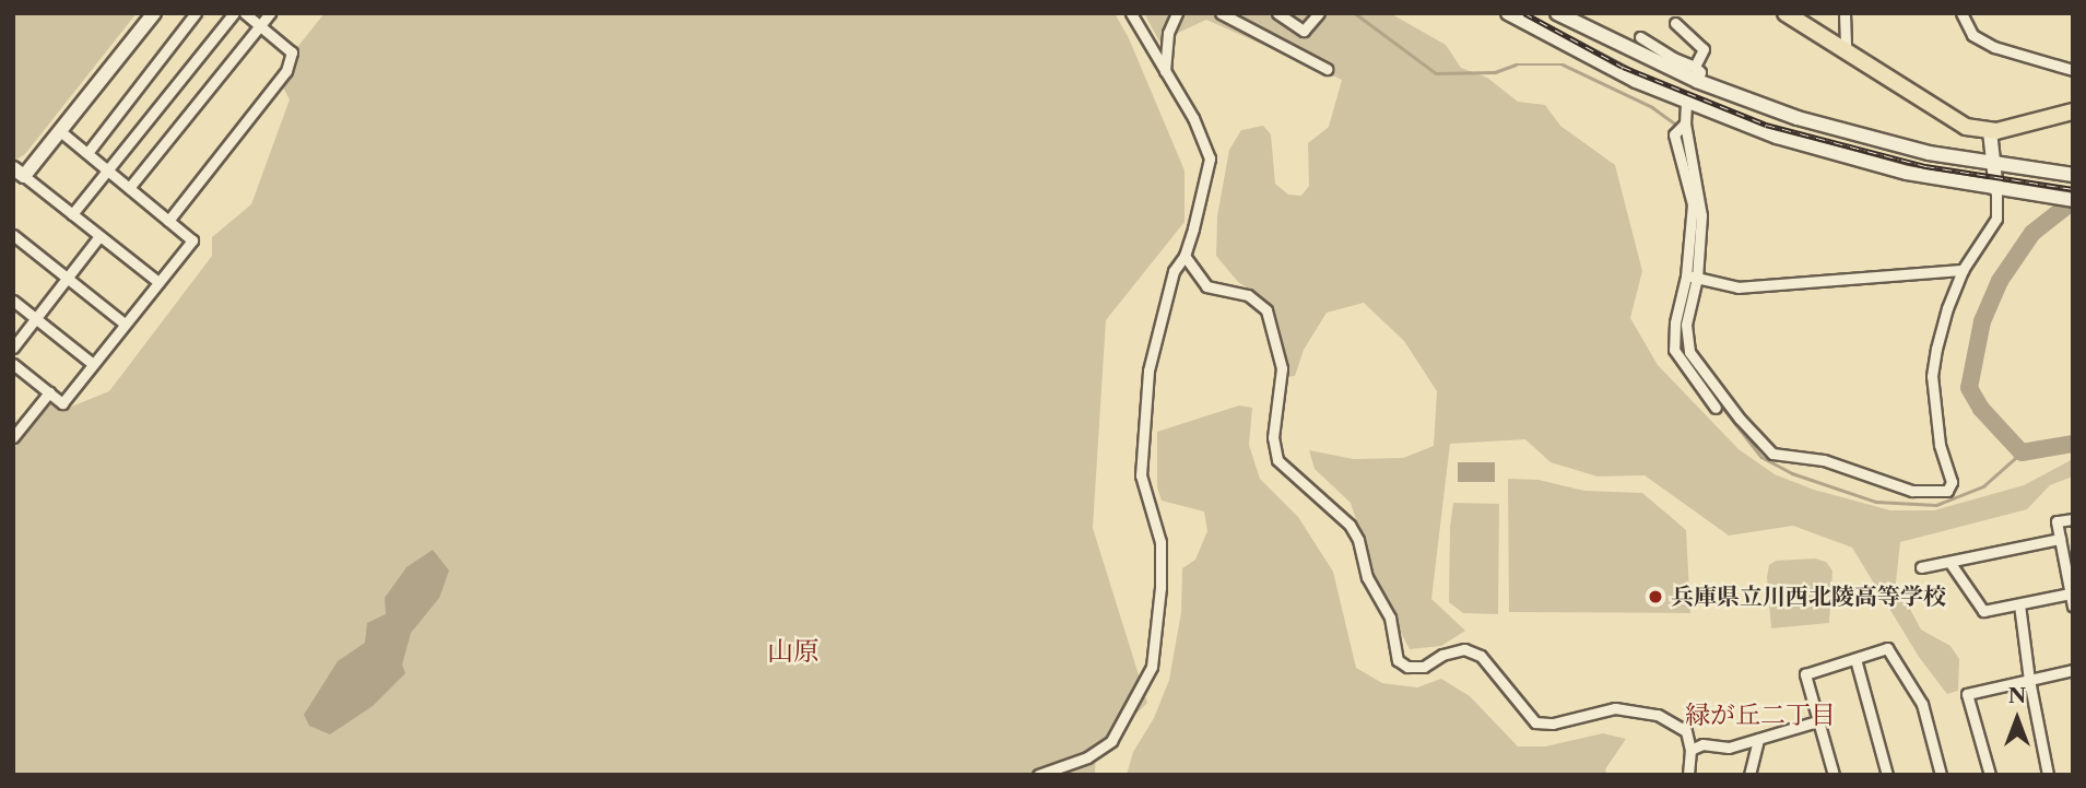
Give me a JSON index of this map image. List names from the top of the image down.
{
  "districts": ["山原", "緑が丘二丁目"],
  "places": ["兵庫県立川西北陵高等学校"],
  "north": "top"
}
